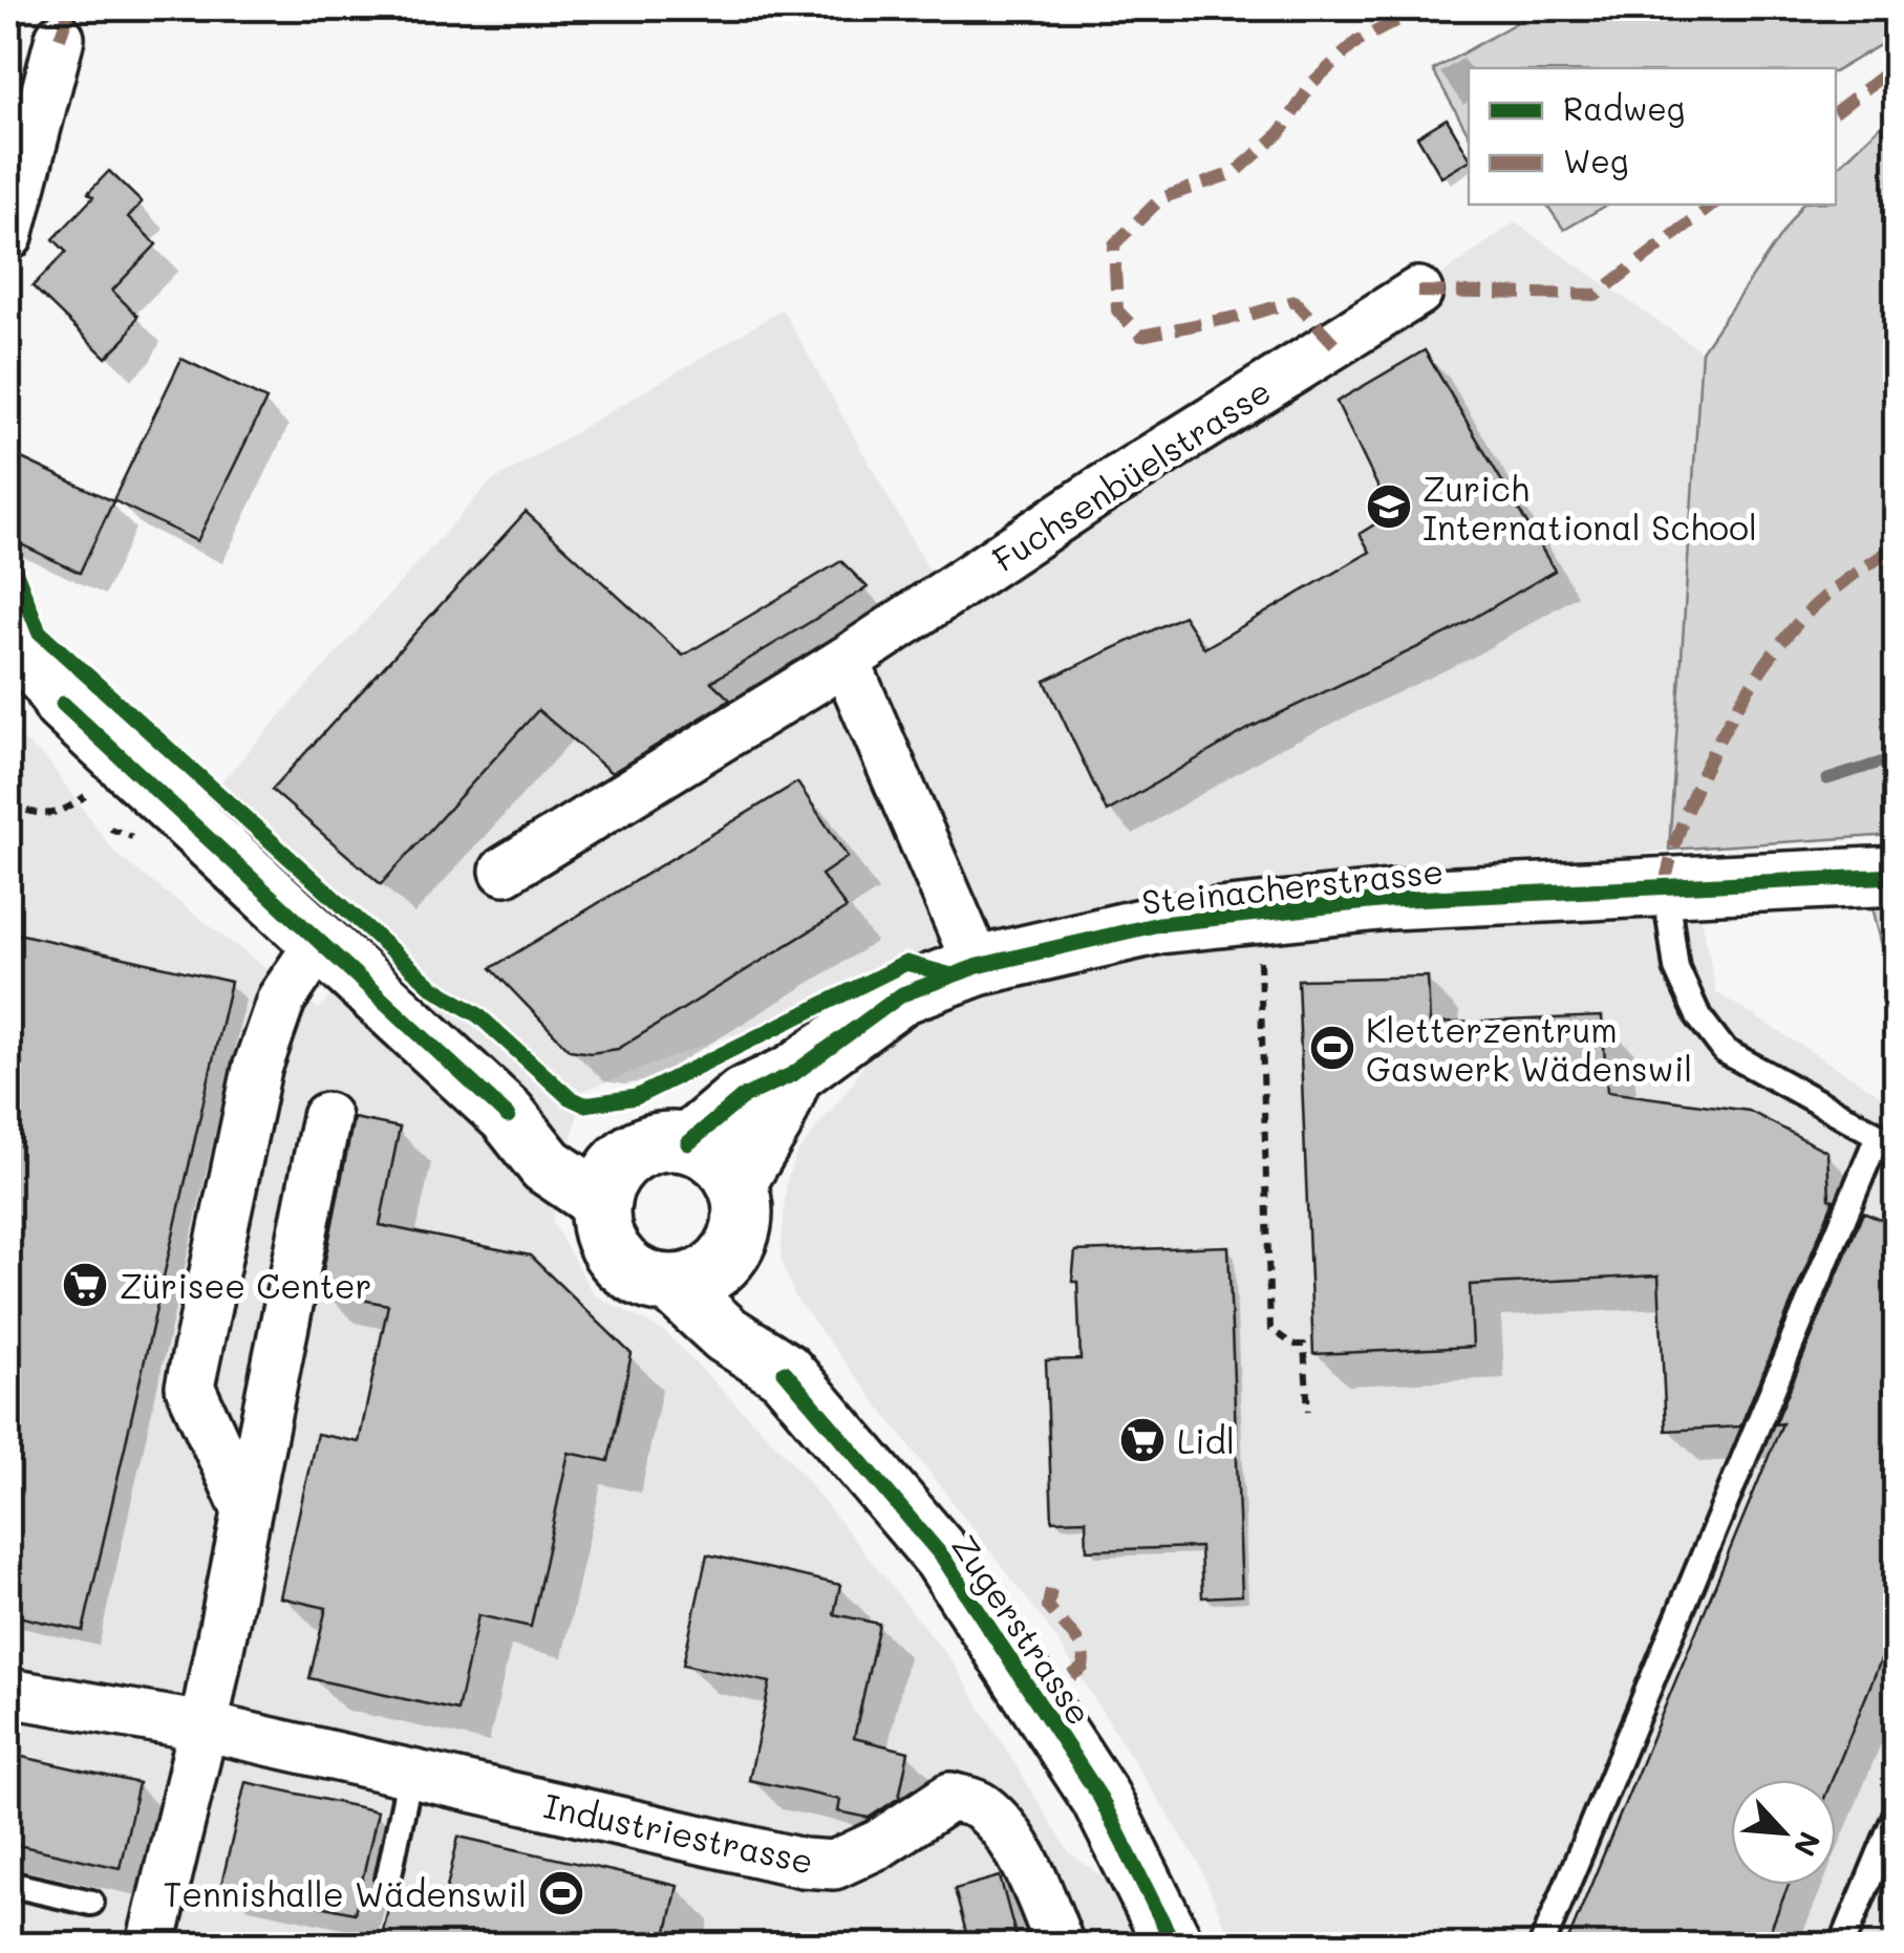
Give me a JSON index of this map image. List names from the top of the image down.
{
  "streets": {
    "main road": ["Steinacherstrasse", "Zugerstrasse"],
    "street": ["Fuchsenbüelstrasse", "Industriestrasse"]
  },
  "crossings": [
    ["Steinacherstrasse", "Zugerstrasse"]
  ],
  "places": {
    "school or university": ["Zurich International School"],
    "sports": ["Kletterzentrum Gaswerk Wädenswil", "Tennishalle Wädenswil"],
    "supermarket": ["Zürisee Center", "Lidl"]
  },
  "legend": ["Radweg", "Weg"],
  "north": "bottom right"
}
